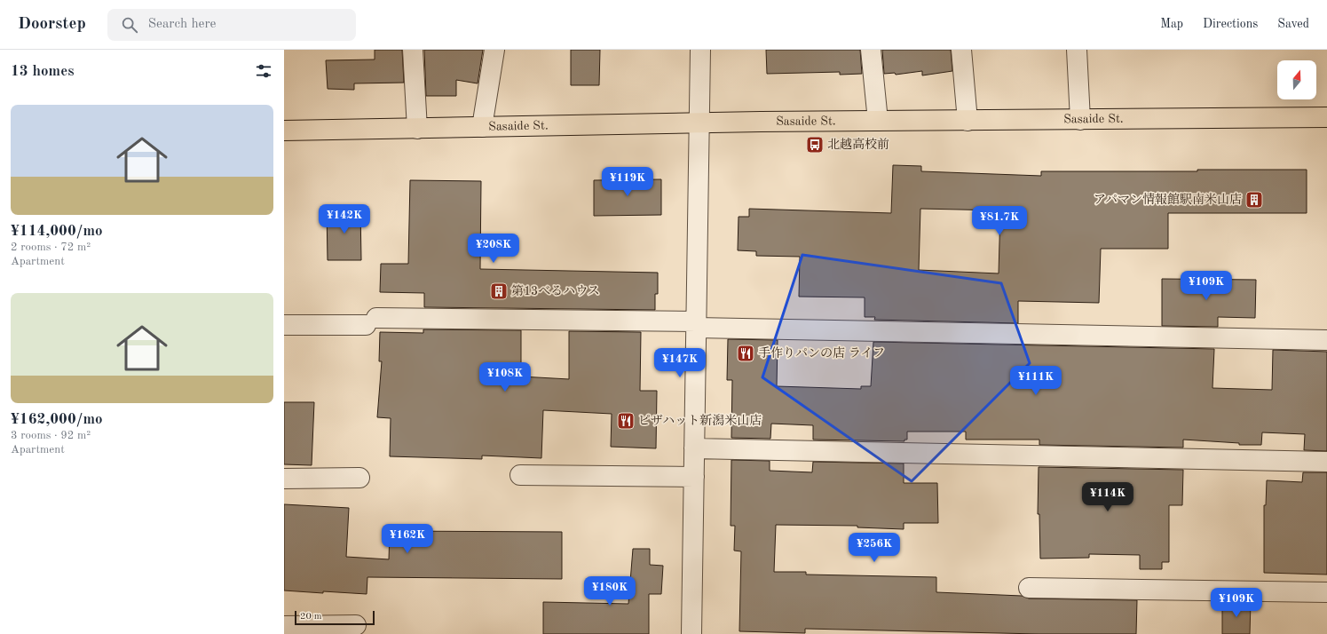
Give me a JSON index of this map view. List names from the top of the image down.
{
  "streets": {
    "main road": ["Sasaide St."]
  },
  "places": {
    "bus stop": ["北越高校前"],
    "building": ["アパマン情報館駅南米山店", "第13べるハウス"],
    "restaurant": ["手作りパンの店 ライフ", "ピザハット新潟米山店"]
  },
  "scale_bar": "20 m",
  "north": "top",
  "page": {
    "header": "Doorstep",
    "search": "Search here",
    "nav": ["Map", "Directions", "Saved"],
    "heading": "13 homes",
    "list": [
      {
        "name": "¥114,000/mo",
        "note": "2 rooms · 72 m² · Apartment"
      },
      {
        "name": "¥162,000/mo",
        "note": "3 rooms · 92 m² · Apartment"
      }
    ],
    "price": [
      "¥119K",
      "¥142K",
      "¥81.7K",
      "¥208K",
      "¥109K",
      "¥147K",
      "¥108K",
      "¥111K",
      "¥114K",
      "¥162K",
      "¥256K",
      "¥180K",
      "¥109K"
    ],
    "scale": "20 m"
  }
}
